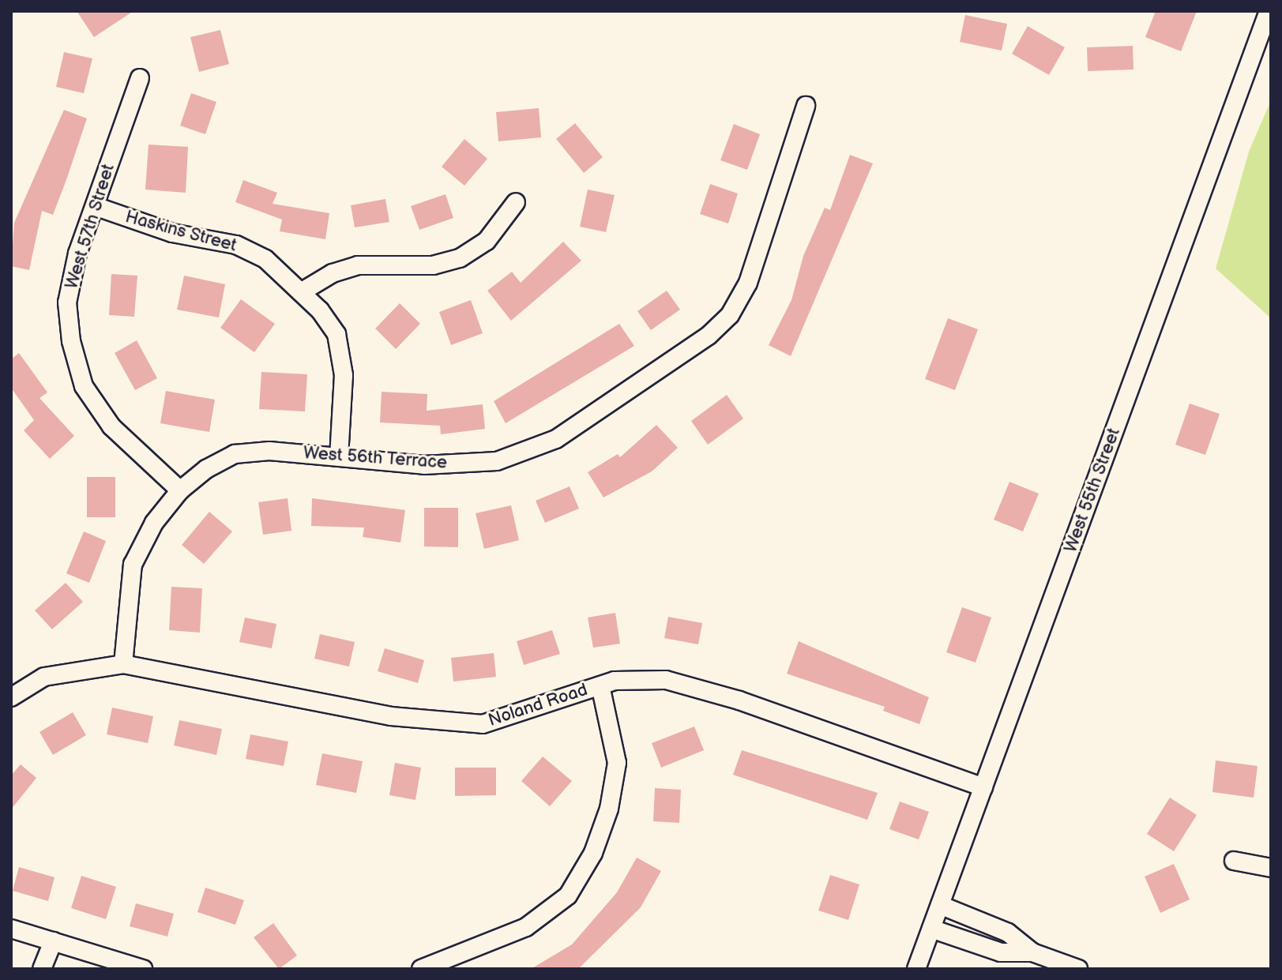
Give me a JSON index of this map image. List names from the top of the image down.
{
  "streets": {
    "street": [
      "West 57th Street",
      "Haskins Street",
      "West 56th Terrace",
      "West 55th Street",
      "Noland Road"
    ]
  },
  "crossings": [
    ["West 57th Street", "Haskins Street"],
    ["West 57th Street", "West 56th Terrace"],
    ["Haskins Street", "West 56th Terrace"],
    ["West 56th Terrace", "Noland Road"],
    ["West 55th Street", "Noland Road"]
  ]
}
